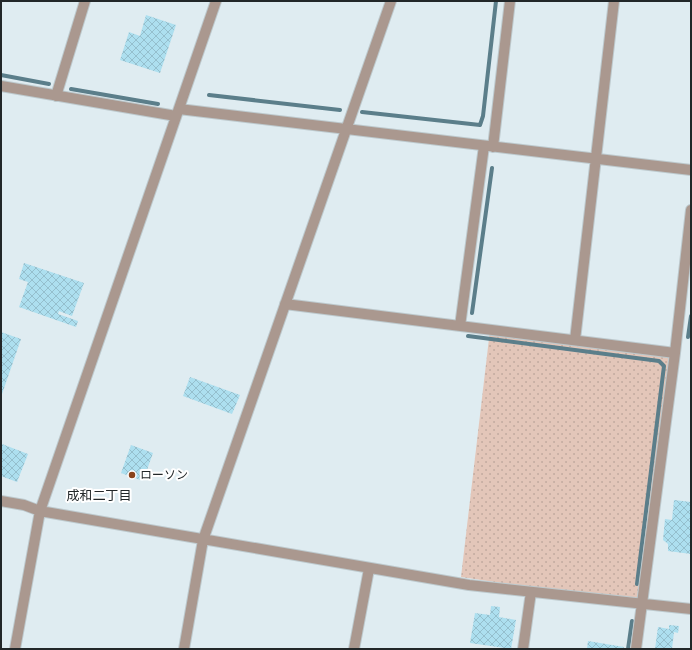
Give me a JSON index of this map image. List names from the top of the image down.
{
  "districts": ["成和二丁目"],
  "places": ["ローソン"]
}
